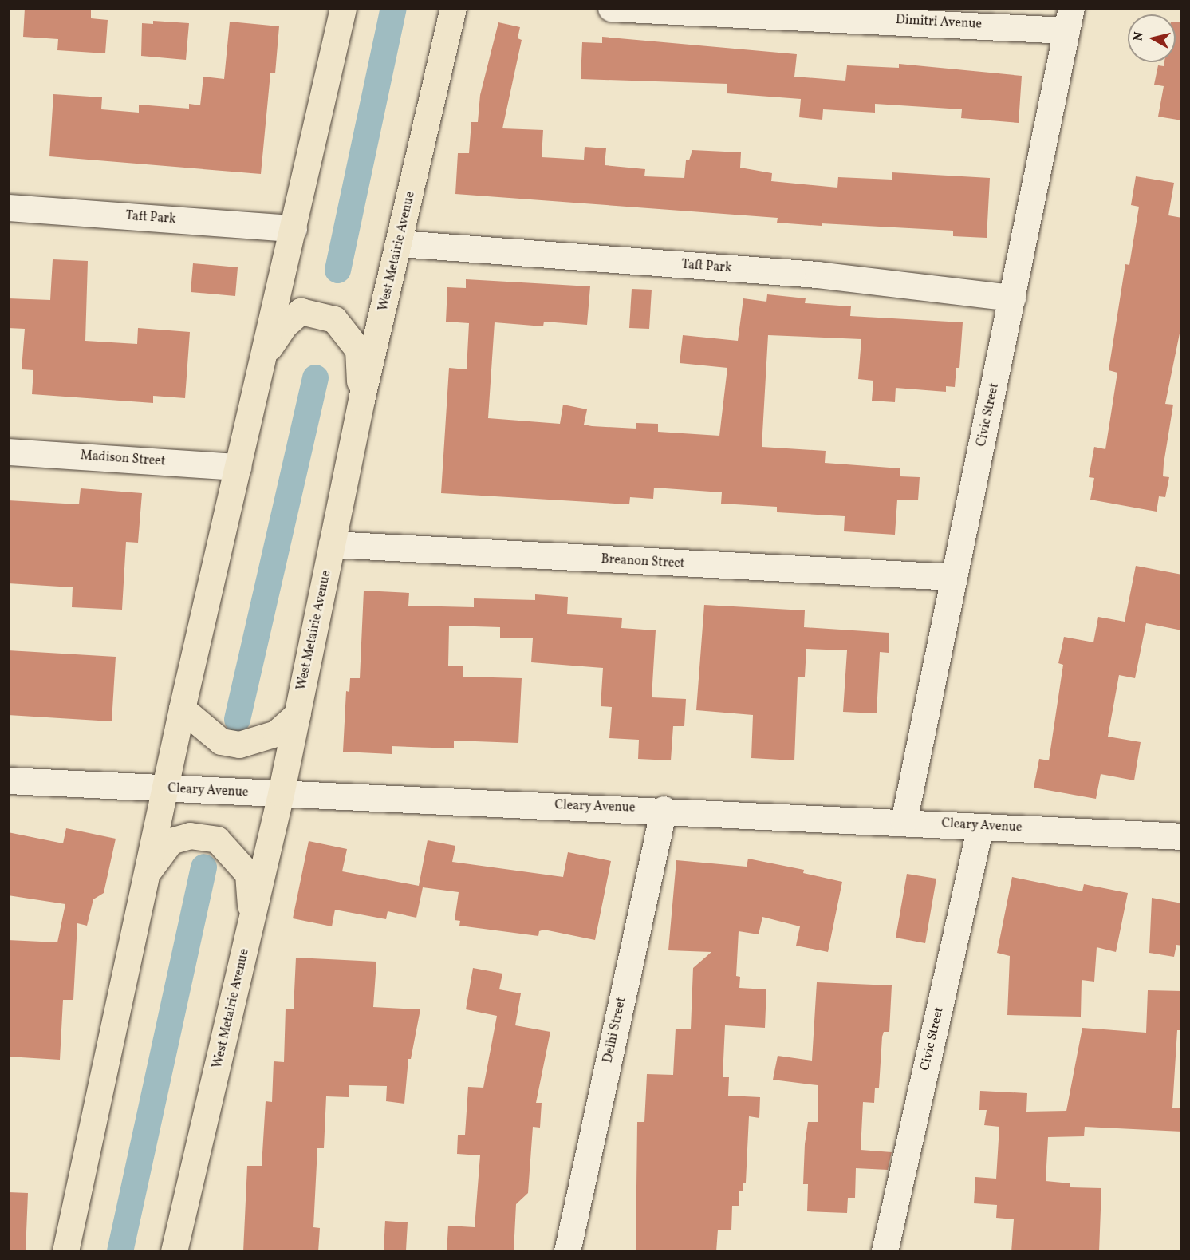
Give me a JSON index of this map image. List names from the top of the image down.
{
  "streets": {
    "main road": ["West Metairie Avenue"],
    "street": [
      "Dimitri Avenue",
      "Taft Park",
      "Civic Street",
      "Madison Street",
      "Breanon Street",
      "Cleary Avenue",
      "Delhi Street"
    ]
  },
  "crossings": [
    ["Dimitri Avenue", "Civic Street"],
    ["Taft Park", "West Metairie Avenue"],
    ["Taft Park", "Civic Street"],
    ["West Metairie Avenue", "Breanon Street"],
    ["West Metairie Avenue", "Cleary Avenue"],
    ["Civic Street", "Breanon Street"],
    ["Civic Street", "Cleary Avenue"],
    ["Cleary Avenue", "Delhi Street"]
  ],
  "north": "left"
}
